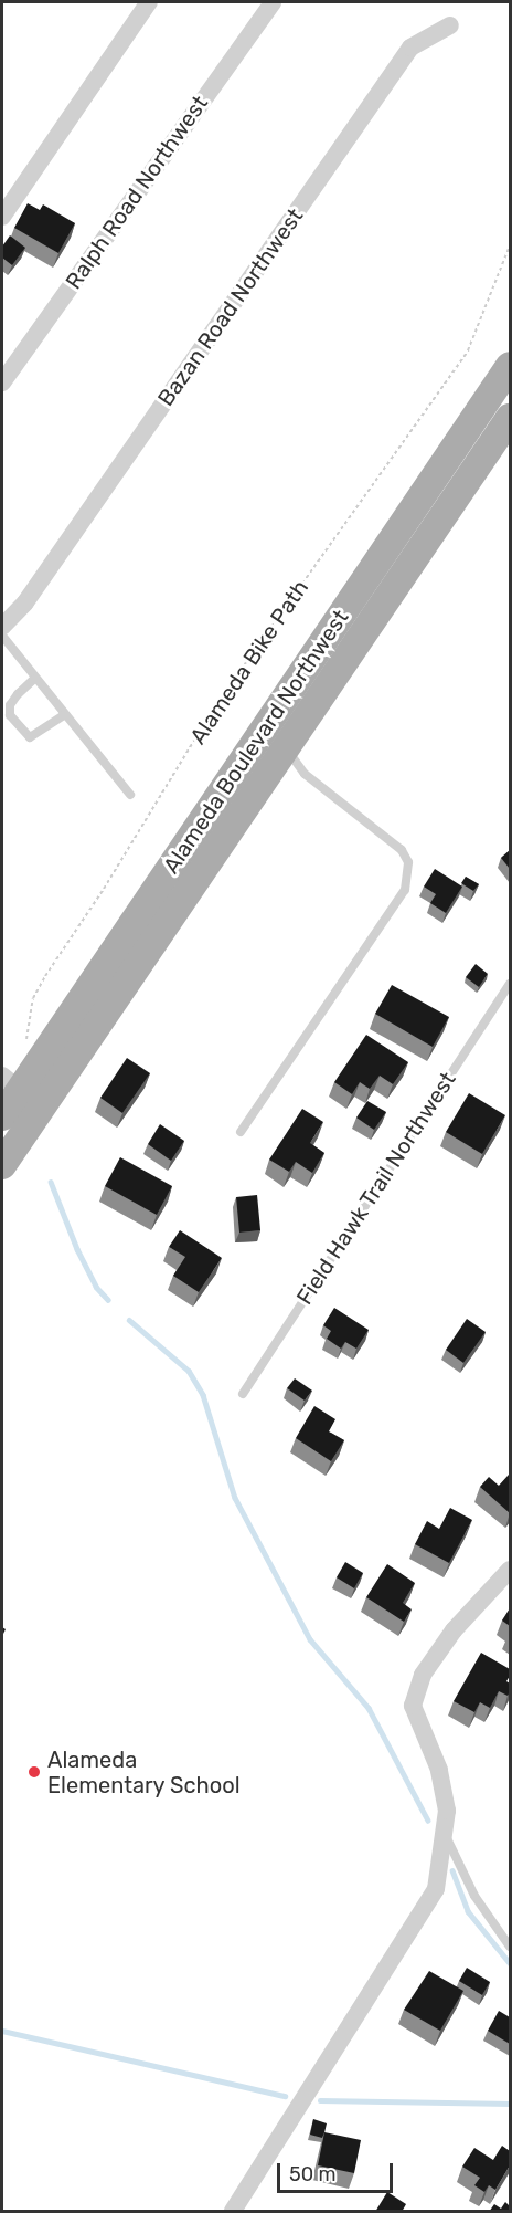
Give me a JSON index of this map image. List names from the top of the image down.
{
  "streets": {
    "main road": ["Alameda Boulevard Northwest"],
    "street": ["Ralph Road Northwest", "Bazan Road Northwest"],
    "lane": ["Field Hawk Trail Northwest"],
    "path": ["Alameda Bike Path"]
  },
  "places": ["Alameda Elementary School"],
  "scale_bar": "50 m"
}
